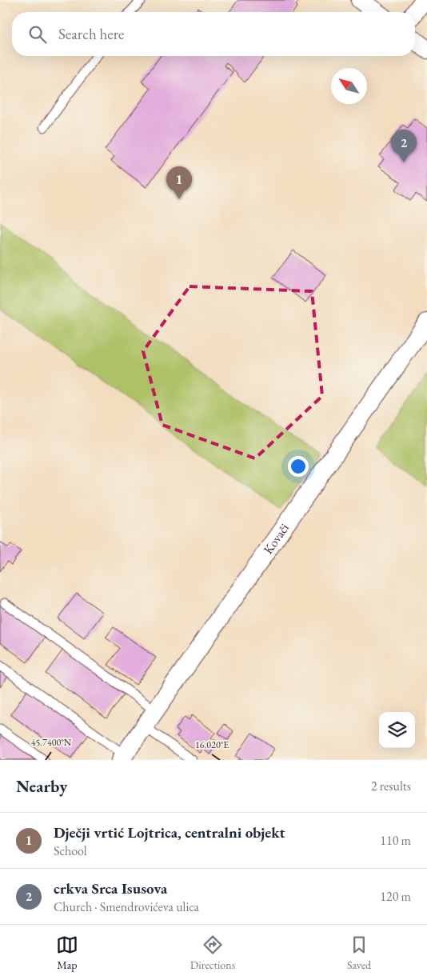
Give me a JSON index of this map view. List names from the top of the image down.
{
  "streets": {
    "street": ["Kovači"]
  },
  "north": "top left",
  "page": {
    "search": "Search here",
    "pins": ["2", "1"],
    "heading": ["Nearby", "2 results"],
    "list": [
      {
        "mark": "1",
        "name": "Dječji vrtić Lojtrica, centralni objekt",
        "note": "School",
        "value": "110 m"
      },
      {
        "mark": "2",
        "name": "crkva Srca Isusova",
        "note": "Church · Smendrovićeva ulica",
        "value": "120 m"
      }
    ],
    "nav": ["Map", "Directions", "Saved"]
  },
  "coordinates": ["45.7400°N", "16.020°E"]
}
